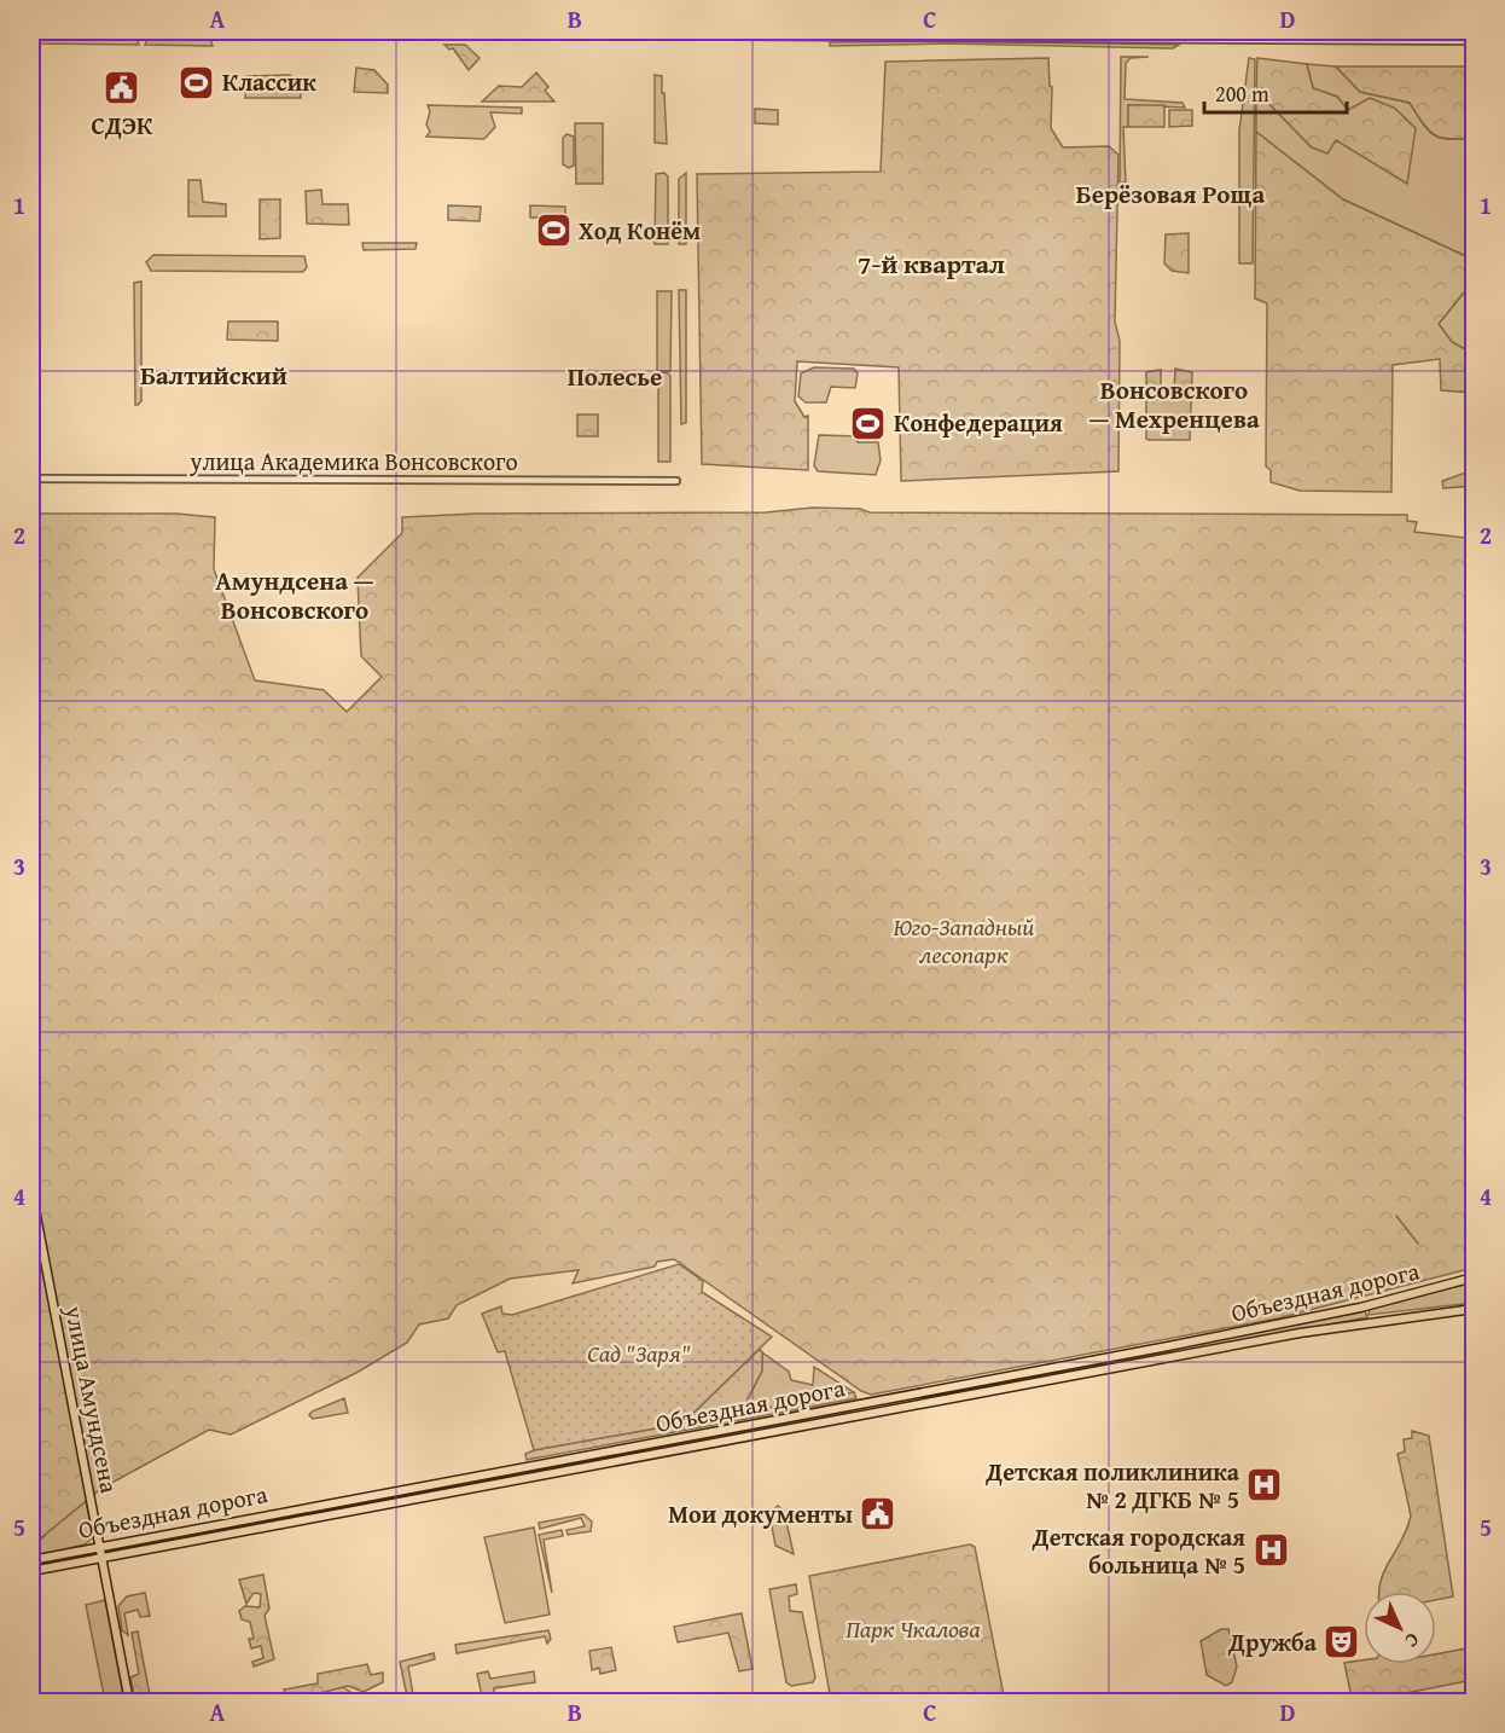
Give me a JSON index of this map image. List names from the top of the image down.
{
  "streets": {
    "main road": ["Объездная дорога", "улица Амундсена"],
    "street": ["улица Академика Вонсовского"]
  },
  "crossings": [
    ["Объездная дорога", "улица Амундсена"]
  ],
  "districts": [
    "Берёзовая Роща",
    "7-й квартал",
    "Балтийский",
    "Полесье",
    "Вонсовского — Мехренцева",
    "Амундсена — Вонсовского"
  ],
  "parks": ["Юго-Западный лесопарк", "Сад \"Заря\"", "Парк Чкалова"],
  "places": {
    "sports": ["Классик", "Ход Конём", "Конфедерация"],
    "public building": ["СДЭК", "Мои документы"],
    "hospital": ["Детская поликлиника № 2 ДГКБ № 5", "Детская городская больница № 5"],
    "theatre": ["Дружба"]
  },
  "scale_bar": "200 m",
  "north": "bottom right",
  "grid": {
    "columns": [
      "A",
      "B",
      "C",
      "D"
    ],
    "rows": [
      "1",
      "2",
      "3",
      "4",
      "5"
    ]
  }
}
